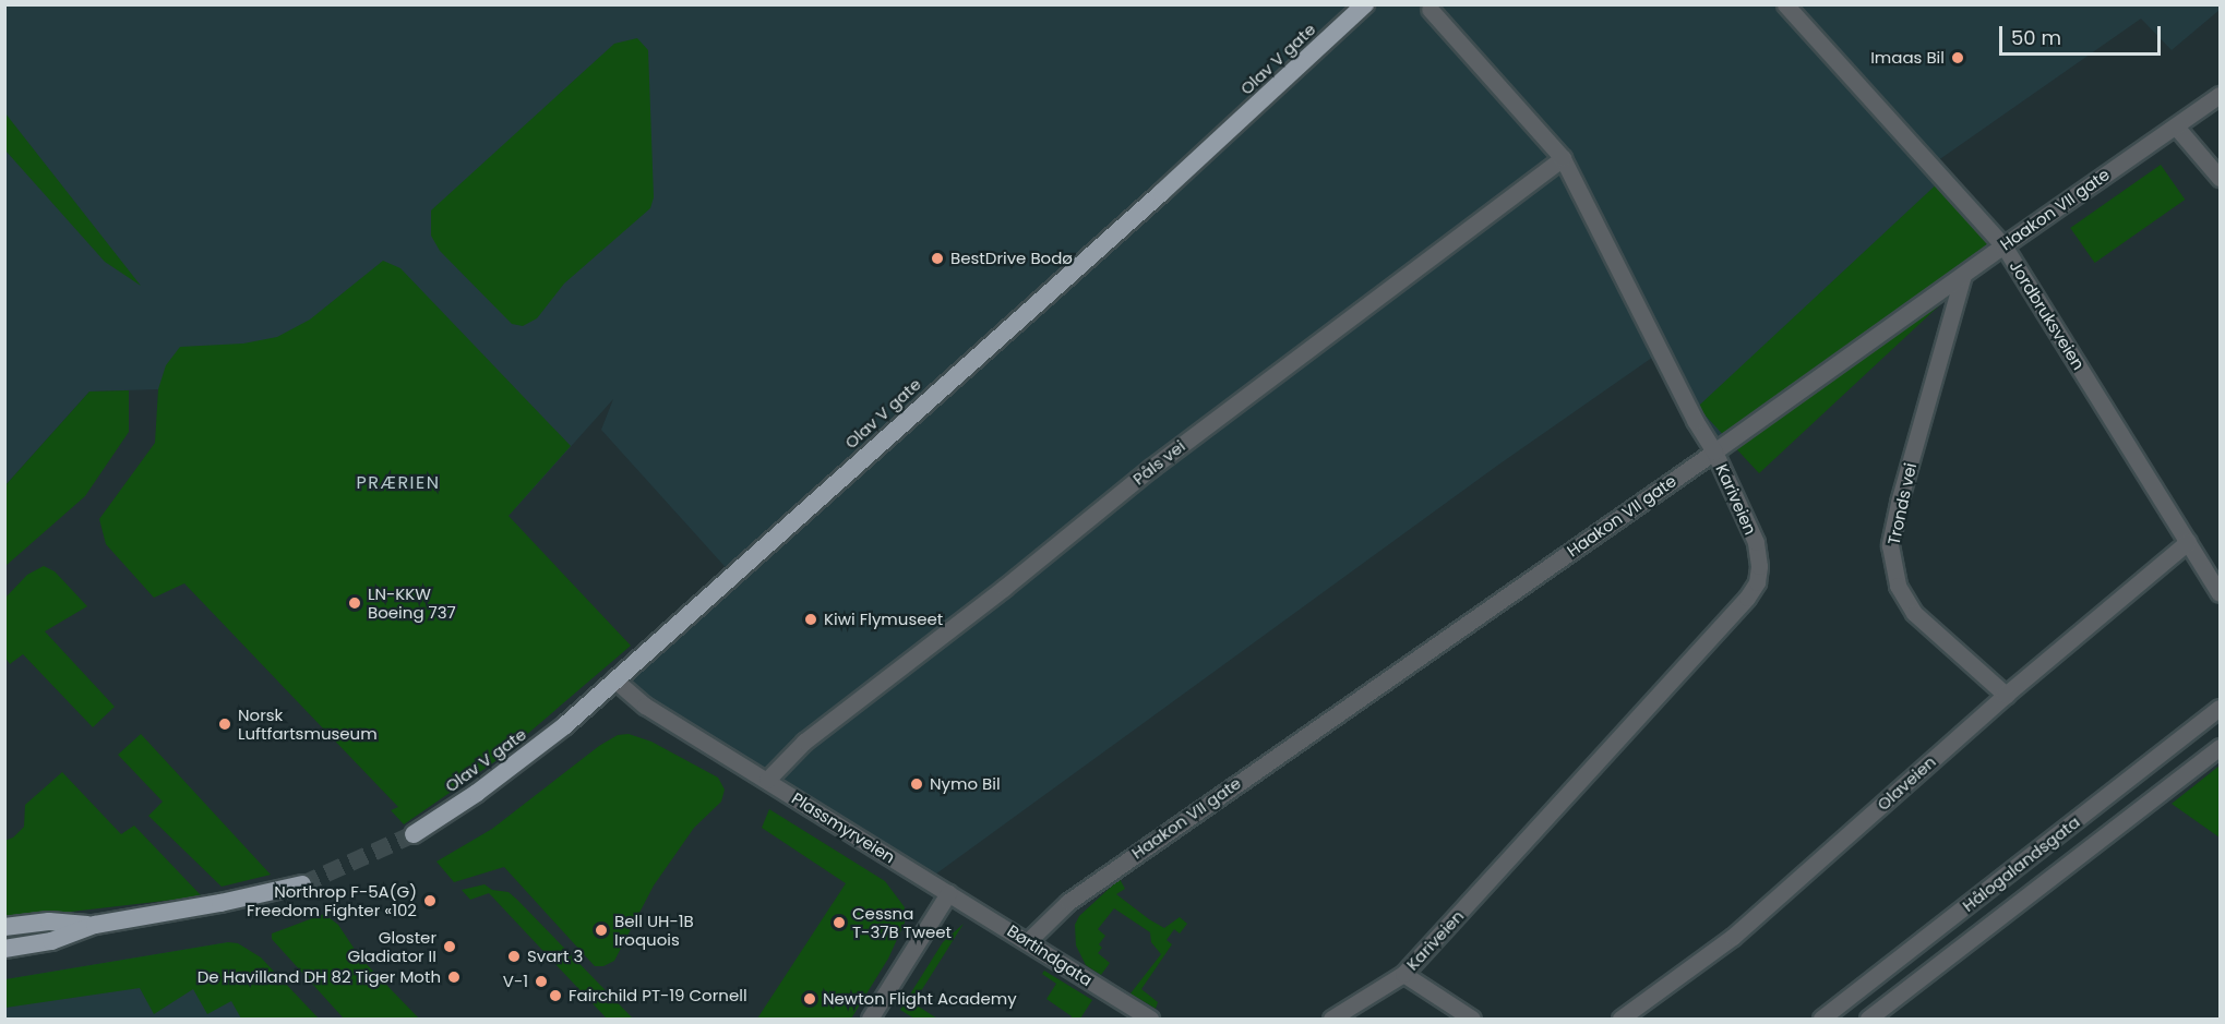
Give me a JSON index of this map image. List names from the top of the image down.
{
  "streets": {
    "highway": ["Olav V gate"],
    "street": [
      "Haakon VII gate",
      "Jordbruksveien",
      "Påls vei",
      "Kariveien",
      "Tronds vei",
      "Olaveien",
      "Plassmyrveien",
      "Hålogalandsgata",
      "Børtindgata"
    ]
  },
  "crossings": [
    ["Olav V gate", "Plassmyrveien"],
    ["Haakon VII gate", "Jordbruksveien"],
    ["Haakon VII gate", "Kariveien"],
    ["Haakon VII gate", "Tronds vei"],
    ["Haakon VII gate", "Børtindgata"],
    ["Jordbruksveien", "Olaveien"],
    ["Påls vei", "Kariveien"],
    ["Påls vei", "Plassmyrveien"],
    ["Tronds vei", "Olaveien"],
    ["Plassmyrveien", "Børtindgata"]
  ],
  "districts": ["PRÆRIEN"],
  "places": [
    "Imaas Bil",
    "BestDrive Bodø",
    "LN-KKW Boeing 737",
    "Kiwi Flymuseet",
    "Norsk Luftfartsmuseum",
    "Nymo Bil",
    "Northrop F-5A(G) Freedom Fighter «102",
    "Cessna T-37B Tweet",
    "Bell UH-1B Iroquois",
    "Gloster Gladiator II",
    "Svart 3",
    "De Havilland DH 82 Tiger Moth",
    "V-1",
    "Fairchild PT-19 Cornell",
    "Newton Flight Academy"
  ],
  "scale_bar": "50 m"
}
